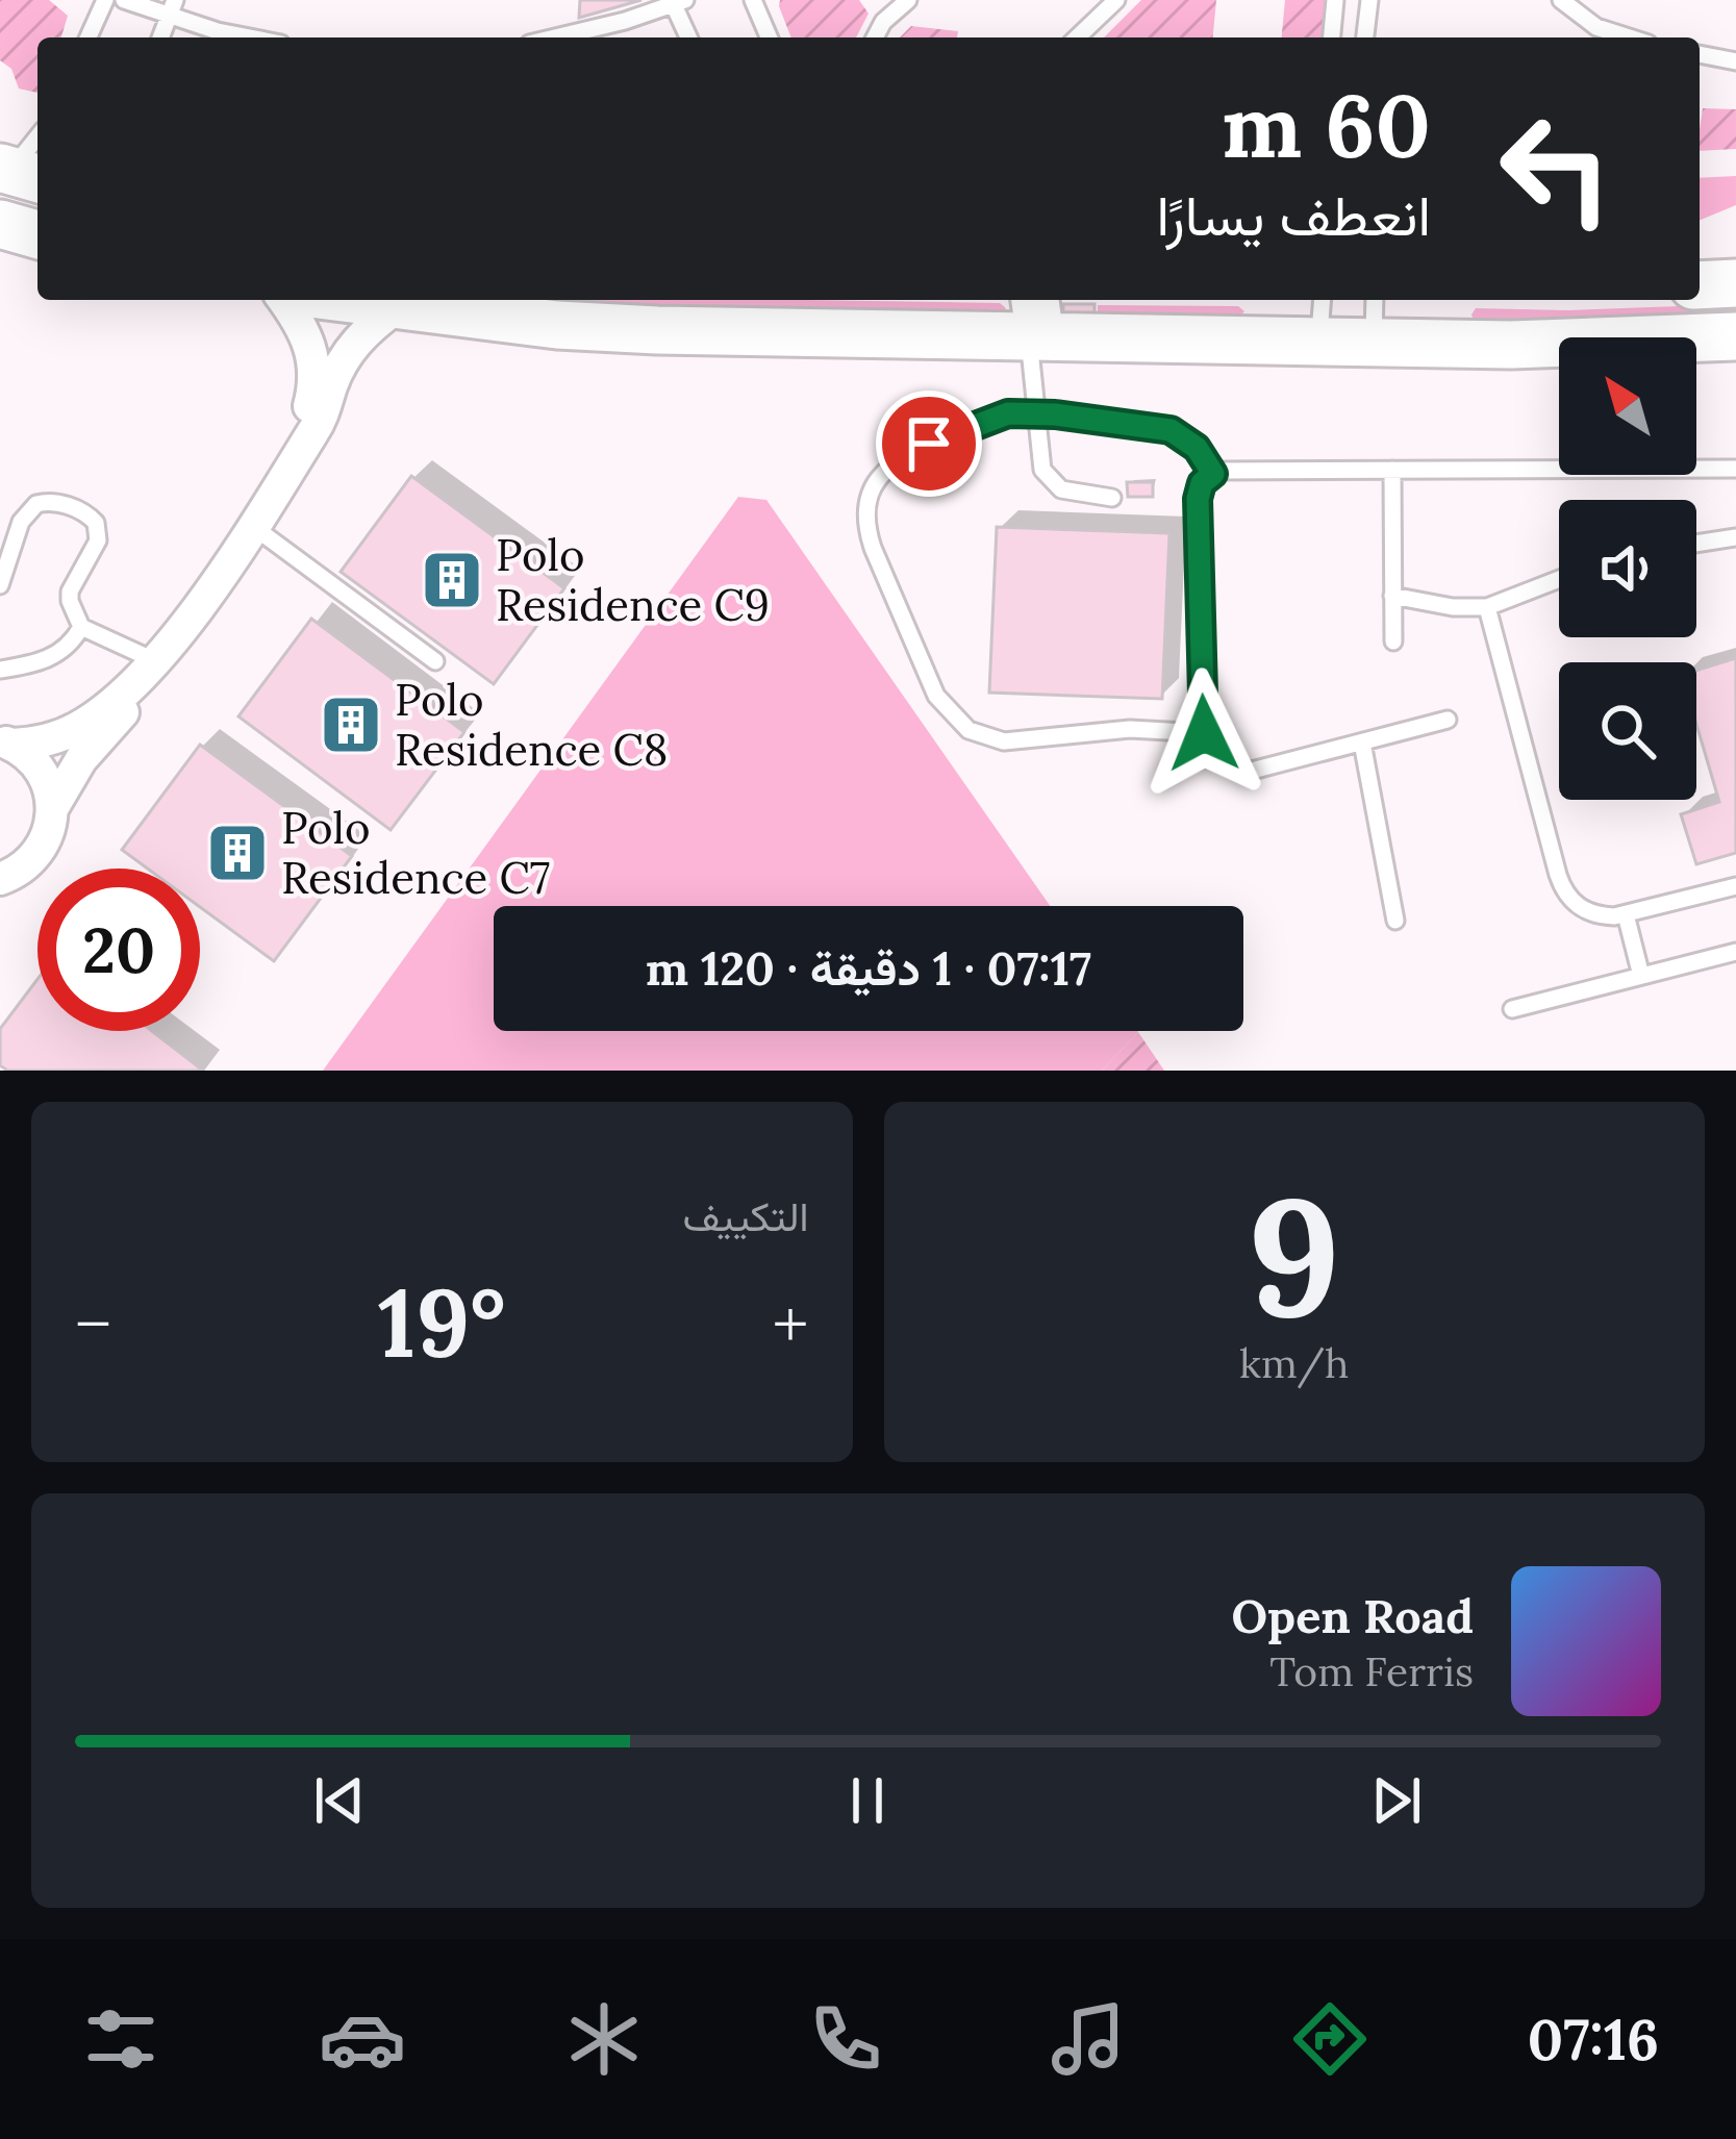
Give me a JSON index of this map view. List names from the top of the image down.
{
  "places": {
    "building": ["Polo Residence C9", "Polo Residence C8", "Polo Residence C7"]
  },
  "north": "top left",
  "page": {
    "turn": ["60 m", "انعطف يسارًا"],
    "limit": "20",
    "trip": "07:17 · 1 دقيقة · 120 m",
    "tile": [
      ["9", "km/h"],
      "التكييف"
    ],
    "heat": ["−", "19°", "+"],
    "song": ["Open Road", "Tom Ferris"],
    "tabs": "07:16"
  }
}
